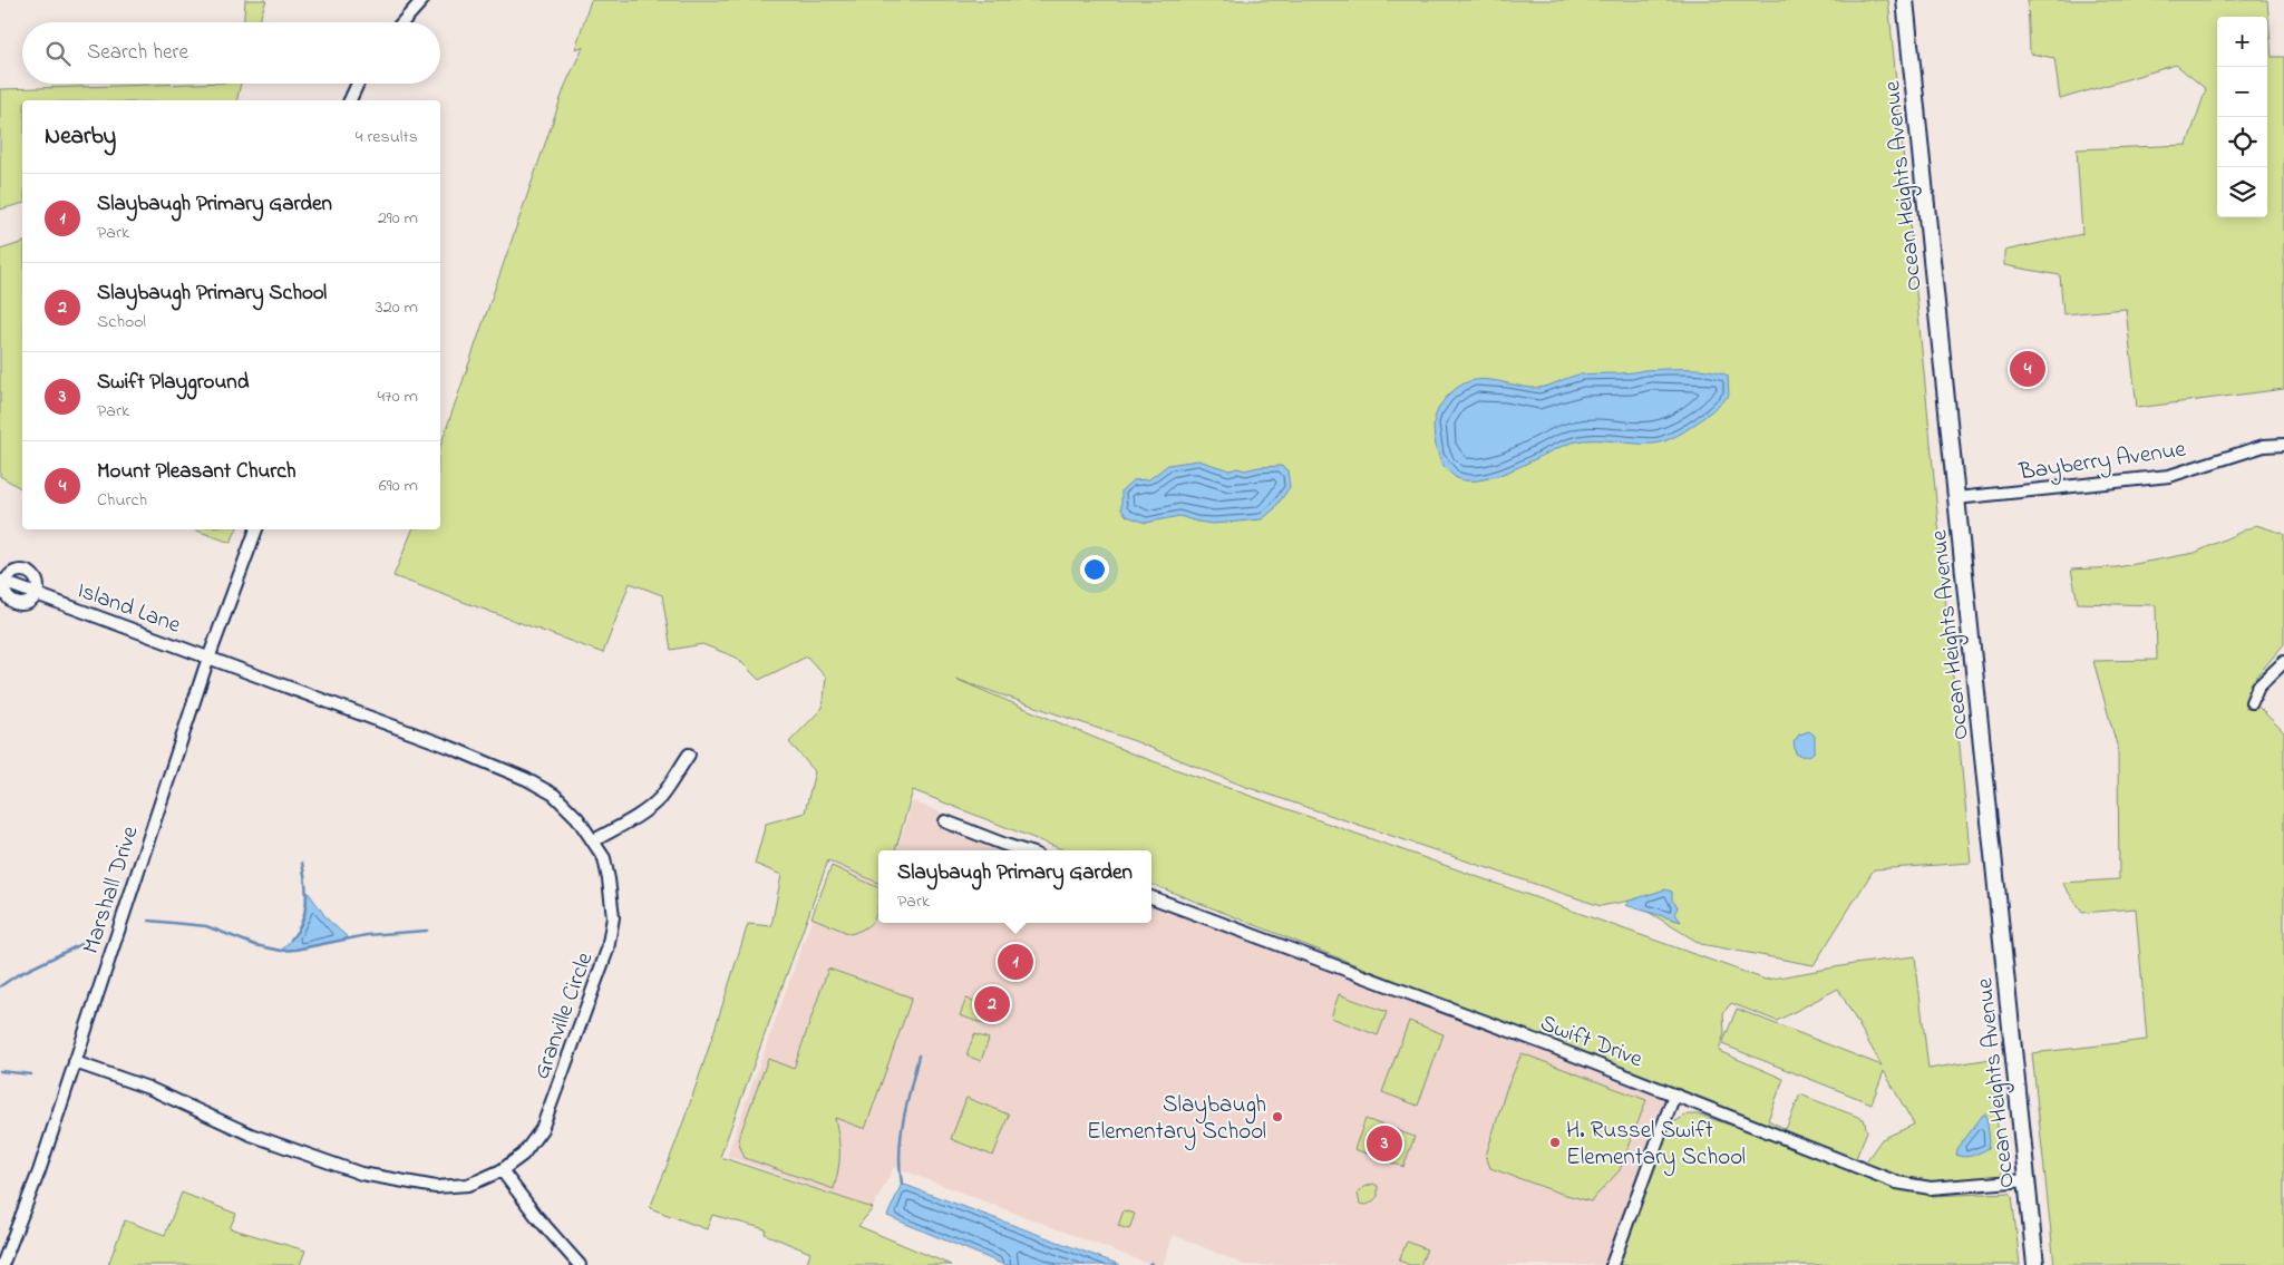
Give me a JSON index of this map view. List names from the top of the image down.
{
  "streets": {
    "main road": ["Ocean Heights Avenue"],
    "street": [
      "Bayberry Avenue",
      "Island Lane",
      "Marshall Drive",
      "Granville Circle",
      "Swift Drive"
    ]
  },
  "crossings": [
    ["Ocean Heights Avenue", "Bayberry Avenue"],
    ["Ocean Heights Avenue", "Swift Drive"],
    ["Island Lane", "Marshall Drive"],
    ["Island Lane", "Granville Circle"],
    ["Marshall Drive", "Granville Circle"]
  ],
  "places": ["Slaybaugh Elementary School", "H. Russel Swift Elementary School"],
  "page": {
    "map_buttons": ["+", "−"],
    "search": "Search here",
    "heading": ["Nearby", "4 results"],
    "list": [
      {
        "mark": "1",
        "name": "Slaybaugh Primary Garden",
        "note": "Park",
        "value": "290 m"
      },
      {
        "mark": "2",
        "name": "Slaybaugh Primary School",
        "note": "School",
        "value": "320 m"
      },
      {
        "mark": "3",
        "name": "Swift Playground",
        "note": "Park",
        "value": "470 m"
      },
      {
        "mark": "4",
        "name": "Mount Pleasant Church",
        "note": "Church",
        "value": "690 m"
      }
    ],
    "pins": [
      "4",
      "1",
      "2",
      "3"
    ],
    "popup": ["Slaybaugh Primary Garden", "Park"]
  }
}
